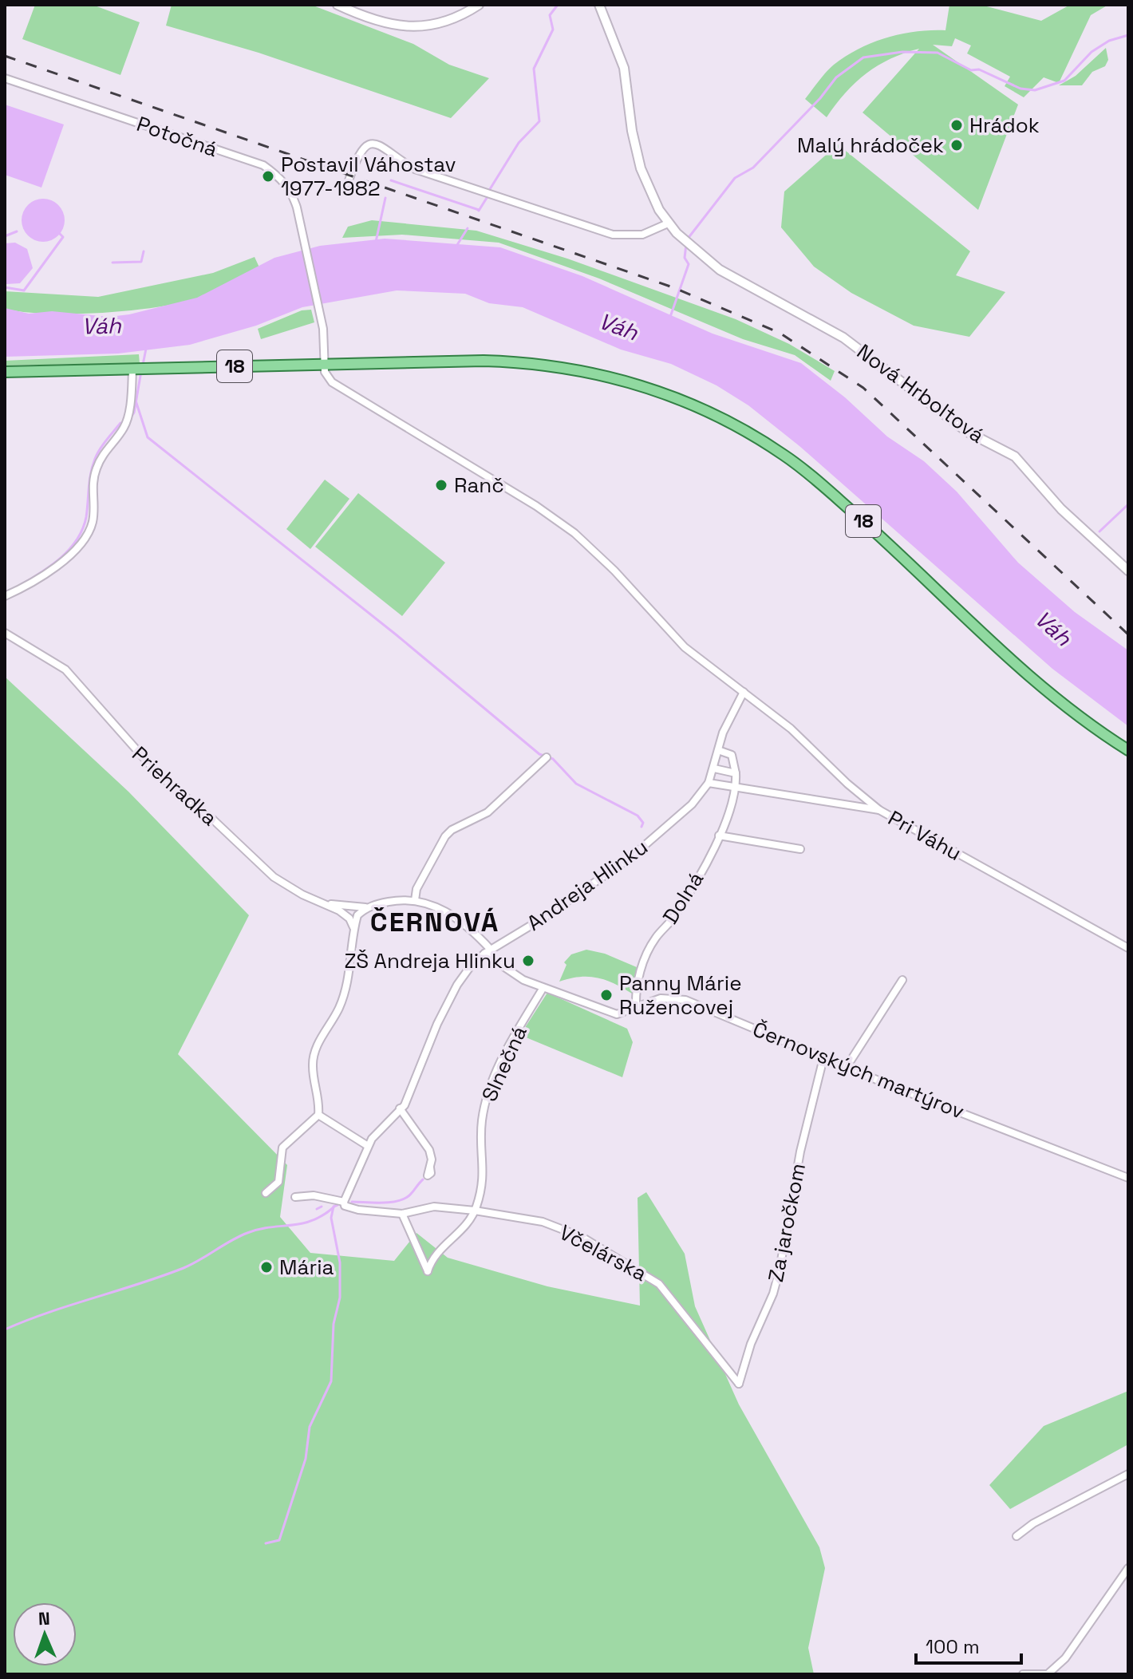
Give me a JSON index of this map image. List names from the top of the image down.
{
  "streets": {
    "main road": ["18"],
    "street": [
      "Potočná",
      "Nová Hrboltová",
      "Priehradka",
      "Pri Váhu",
      "Andreja Hlinku",
      "Dolná",
      "Slnečná",
      "Černovských martýrov",
      "Za jaročkom",
      "Včelárska"
    ]
  },
  "crossings": [
    ["Potočná", "18"],
    ["Potočná", "Pri Váhu"],
    ["18", "Pri Váhu"],
    ["Pri Váhu", "Andreja Hlinku"],
    ["Andreja Hlinku", "Černovských martýrov"],
    ["Dolná", "Černovských martýrov"],
    ["Slnečná", "Černovských martýrov"],
    ["Slnečná", "Včelárska"],
    ["Černovských martýrov", "Za jaročkom"],
    ["Za jaročkom", "Včelárska"]
  ],
  "districts": ["ČERNOVÁ"],
  "water": ["Váh"],
  "places": [
    "Hrádok",
    "Malý hrádoček",
    "Postavil Váhostav 1977-1982",
    "Ranč",
    "ZŠ Andreja Hlinku",
    "Panny Márie Ružencovej",
    "Mária"
  ],
  "scale_bar": "100 m",
  "north": "top"
}
